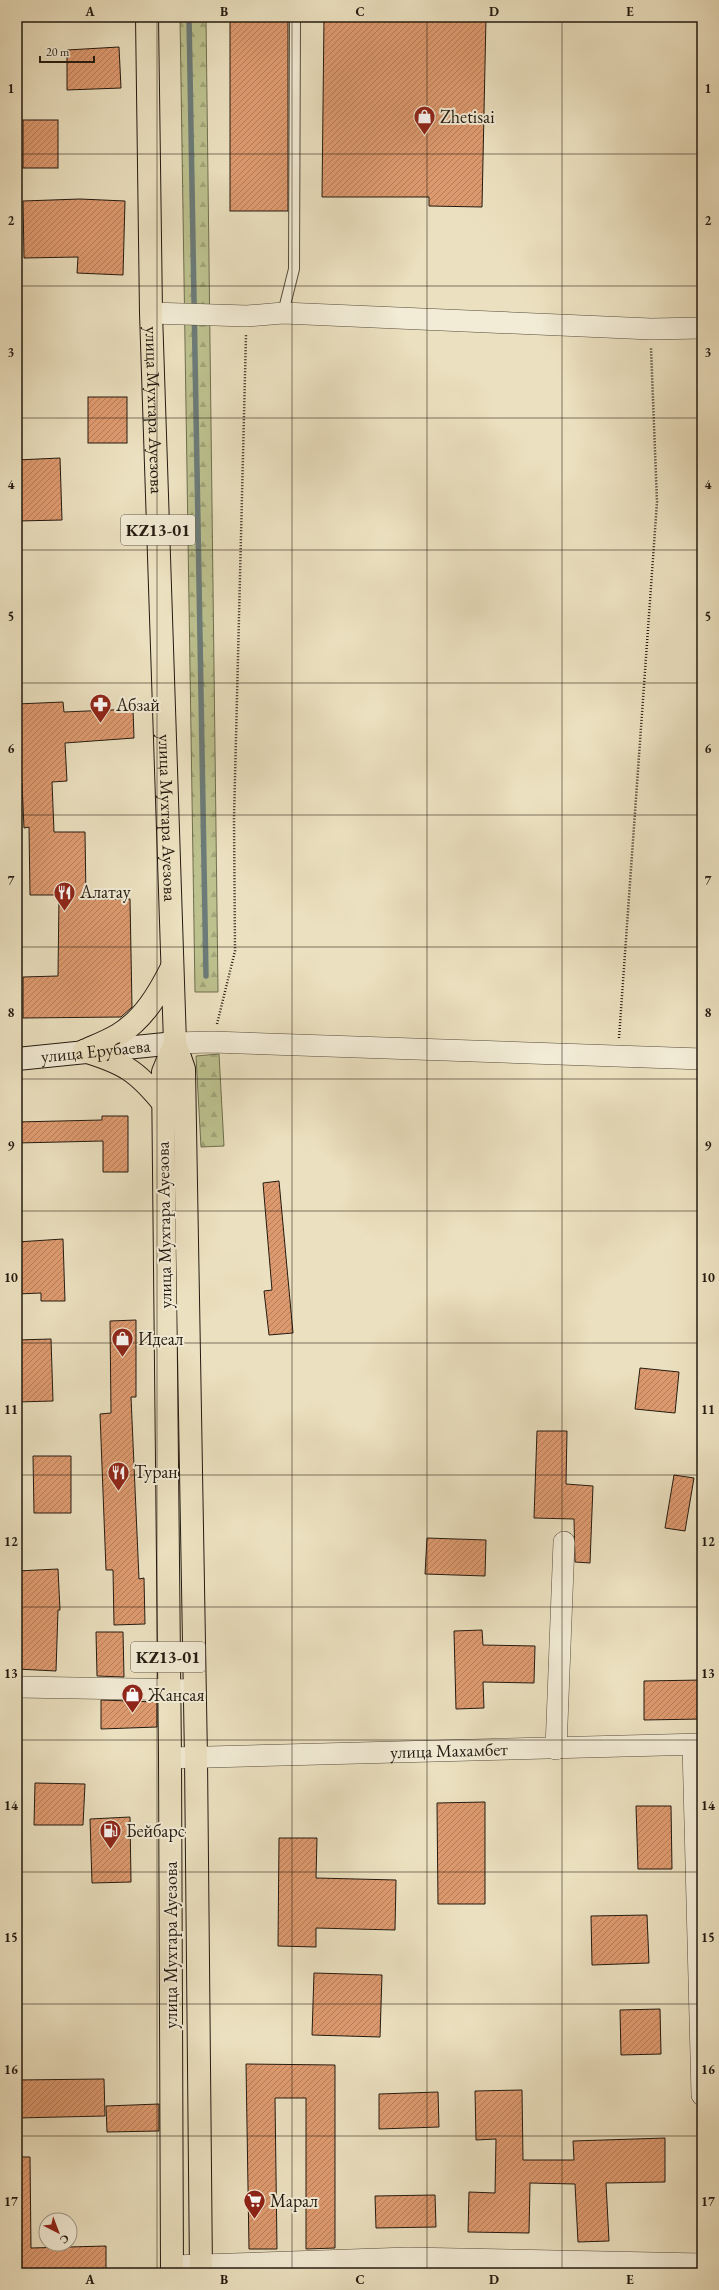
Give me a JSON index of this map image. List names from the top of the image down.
{
  "streets": {
    "main road": ["улица Мухтара Ауезова", "KZ13-01"],
    "street": ["улица Ерубаева", "улица Махамбет"]
  },
  "crossings": [
    ["улица Мухтара Ауезова", "улица Ерубаева"],
    ["улица Мухтара Ауезова", "улица Махамбет"]
  ],
  "places": {
    "shop": ["Zhetisai", "Идеал", "Жансая"],
    "pharmacy": ["Абзай"],
    "restaurant": ["Алатау", "Туран"],
    "fuel station": ["Бейбарс"],
    "supermarket": ["Марал"]
  },
  "scale_bar": "20 m",
  "north": "bottom right",
  "grid": {
    "columns": [
      "A",
      "B",
      "C",
      "D",
      "E"
    ],
    "rows": [
      "1",
      "2",
      "3",
      "4",
      "5",
      "6",
      "7",
      "8",
      "9",
      "10",
      "11",
      "12",
      "13",
      "14",
      "15",
      "16",
      "17"
    ]
  }
}
